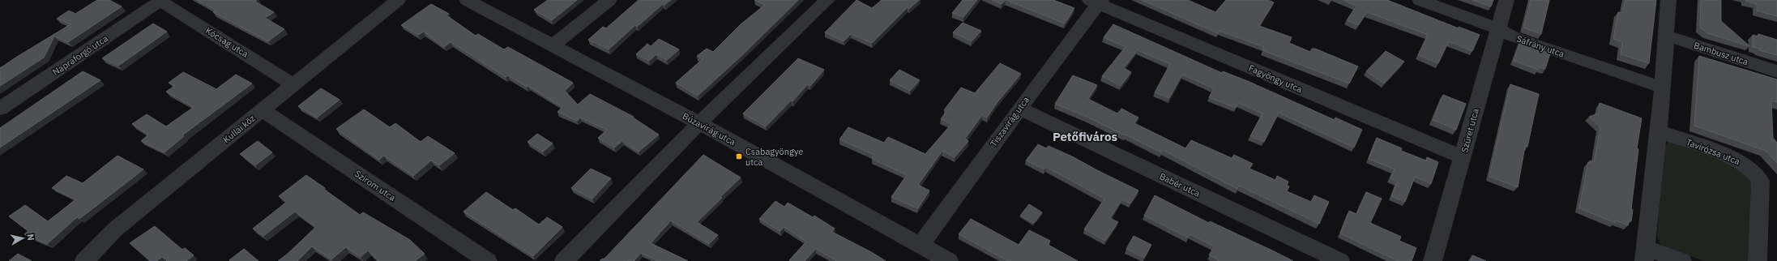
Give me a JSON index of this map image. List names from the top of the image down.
{
  "streets": {
    "street": [
      "Kócsag utca",
      "Sáfrány utca",
      "Bambusz utca",
      "Napraforgó utca",
      "Fagyöngy utca",
      "Tiszavirág utca",
      "Kullai köz",
      "Búzavirág utca",
      "Szüret utca",
      "Tavirózsa utca",
      "Babér utca",
      "Szirom utca"
    ]
  },
  "crossings": [
    ["Kócsag utca", "Napraforgó utca"],
    ["Kócsag utca", "Kullai köz"],
    ["Sáfrány utca", "Szüret utca"],
    ["Fagyöngy utca", "Tiszavirág utca"],
    ["Fagyöngy utca", "Szüret utca"],
    ["Tiszavirág utca", "Búzavirág utca"],
    ["Tiszavirág utca", "Babér utca"],
    ["Kullai köz", "Szirom utca"]
  ],
  "districts": ["Petőfiváros"],
  "places": {
    "transit": ["Csabagyöngye utca"]
  },
  "north": "right"
}
